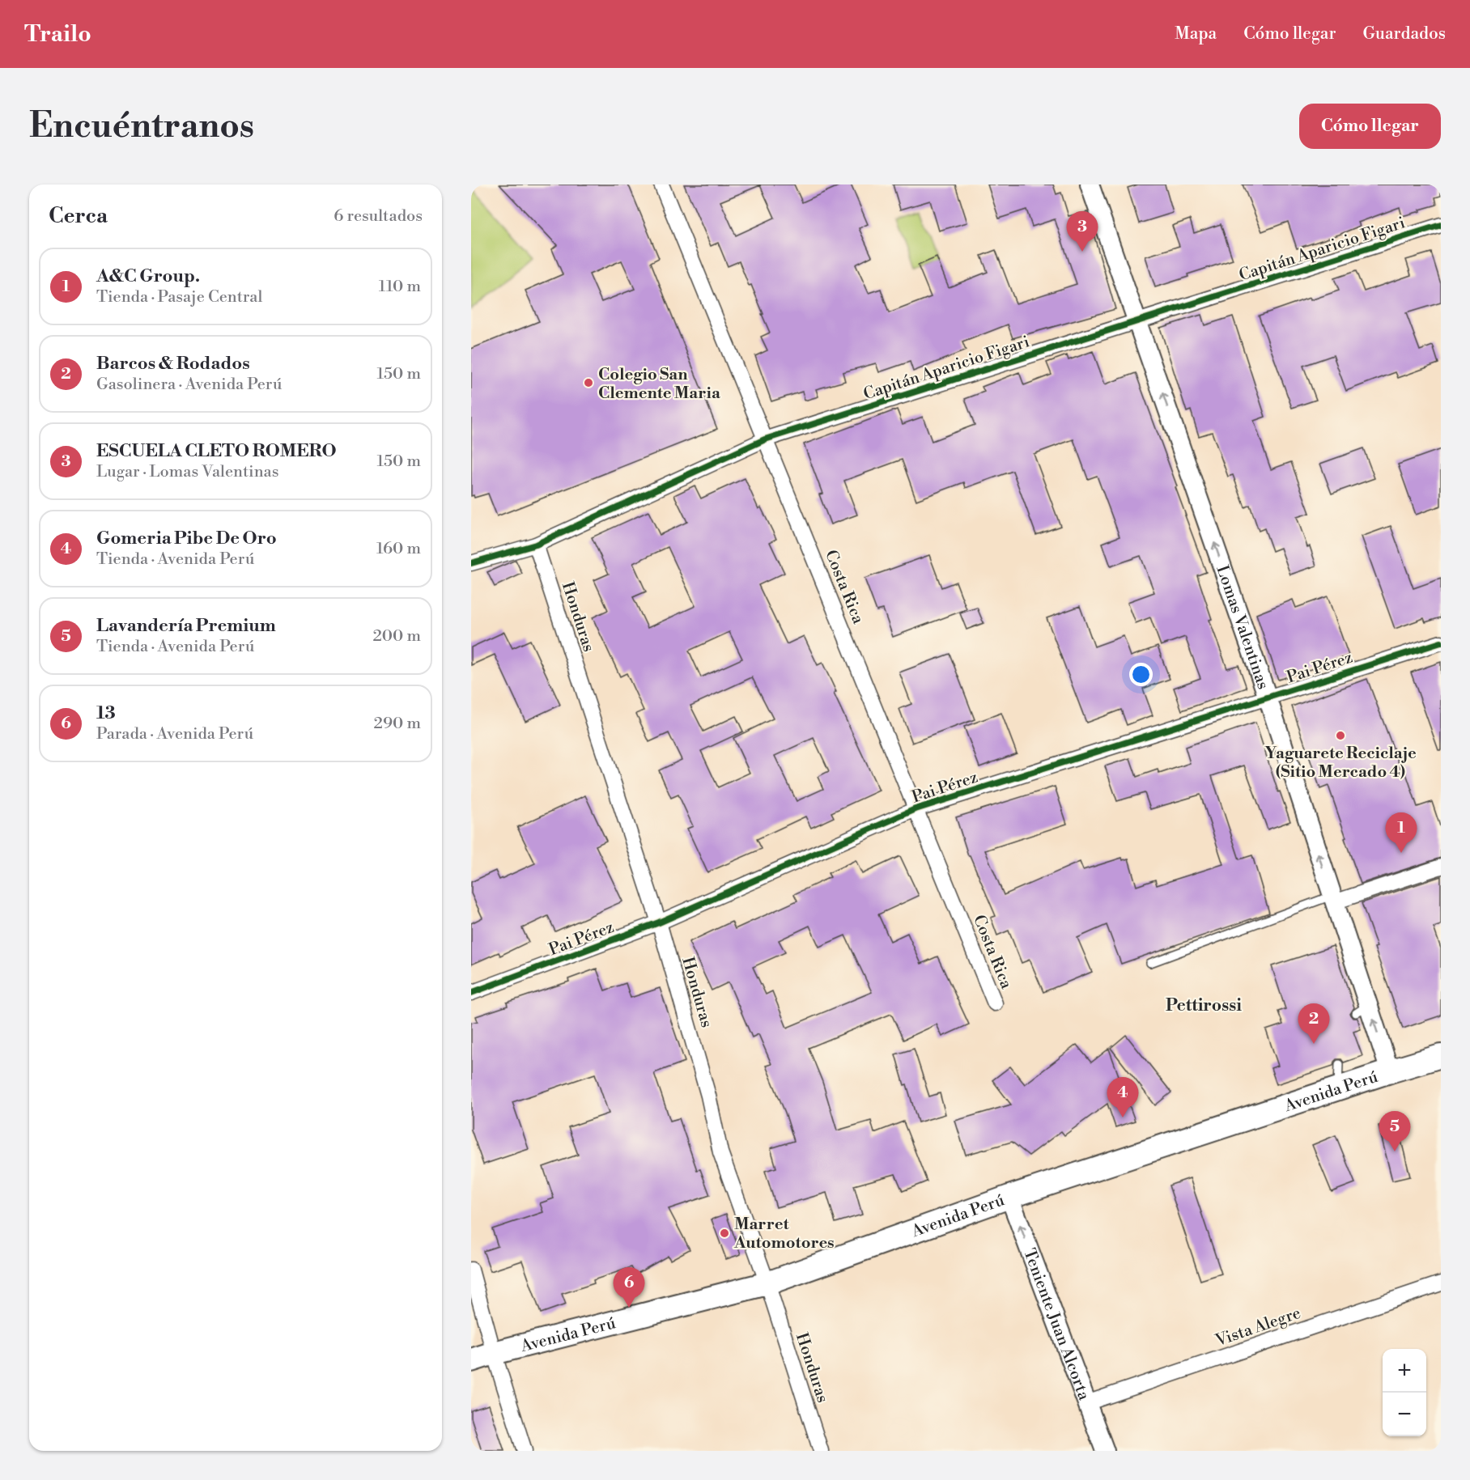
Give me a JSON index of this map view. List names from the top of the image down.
{
  "streets": {
    "main road": ["Avenida Perú"],
    "street": [
      "Capitán Aparicio Figari",
      "Costa Rica",
      "Honduras",
      "Lomas Valentinas",
      "Pai Pérez",
      "Teniente Juan Alcorta",
      "Vista Alegre"
    ]
  },
  "crossings": [
    ["Capitán Aparicio Figari", "Costa Rica"],
    ["Capitán Aparicio Figari", "Honduras"],
    ["Capitán Aparicio Figari", "Lomas Valentinas"],
    ["Costa Rica", "Pai Pérez"],
    ["Honduras", "Pai Pérez"],
    ["Honduras", "Avenida Perú"],
    ["Lomas Valentinas", "Pai Pérez"],
    ["Lomas Valentinas", "Avenida Perú"],
    ["Avenida Perú", "Teniente Juan Alcorta"],
    ["Teniente Juan Alcorta", "Vista Alegre"]
  ],
  "one_way": ["Lomas Valentinas", "Teniente Juan Alcorta"],
  "districts": ["Pettirossi"],
  "places": ["Colegio San Clemente Maria", "Yaguarete Reciclaje (Sitio Mercado 4)", "Marret Automotores"],
  "page": {
    "header": "Trailo",
    "nav": ["Mapa", "Cómo llegar", "Guardados"],
    "buttons": "Cómo llegar",
    "title": "Encuéntranos",
    "heading": ["Cerca", "6 resultados"],
    "pins": [
      "3",
      "1",
      "2",
      "4",
      "5",
      "6"
    ],
    "list": [
      {
        "mark": "1",
        "name": "A&C Group.",
        "note": "Tienda · Pasaje Central",
        "value": "110 m"
      },
      {
        "mark": "2",
        "name": "Barcos & Rodados",
        "note": "Gasolinera · Avenida Perú",
        "value": "150 m"
      },
      {
        "mark": "3",
        "name": "ESCUELA CLETO ROMERO",
        "note": "Lugar · Lomas Valentinas",
        "value": "150 m"
      },
      {
        "mark": "4",
        "name": "Gomeria Pibe De Oro",
        "note": "Tienda · Avenida Perú",
        "value": "160 m"
      },
      {
        "mark": "5",
        "name": "Lavandería Premium",
        "note": "Tienda · Avenida Perú",
        "value": "200 m"
      },
      {
        "mark": "6",
        "name": "13",
        "note": "Parada · Avenida Perú",
        "value": "290 m"
      }
    ],
    "map_buttons": ["+", "−"]
  }
}
